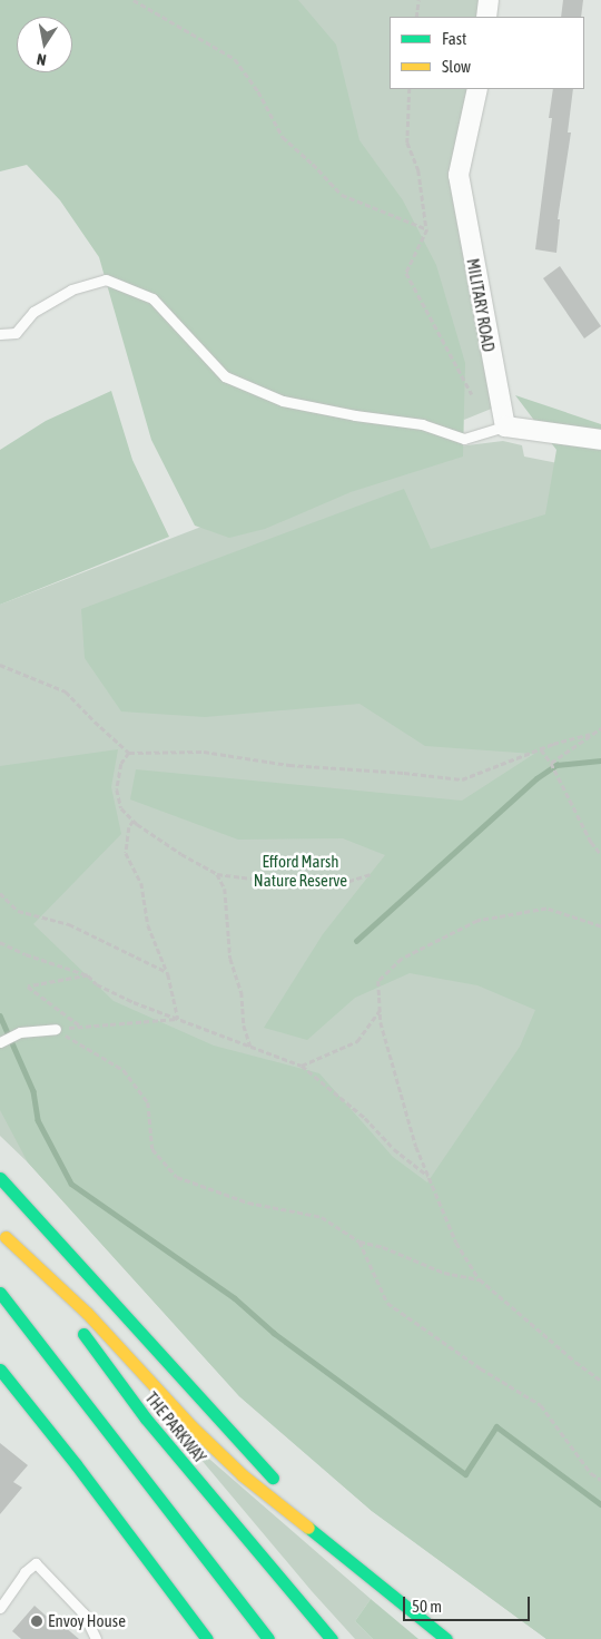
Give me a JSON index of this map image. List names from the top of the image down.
{
  "streets": {
    "highway": ["THE PARKWAY"],
    "street": ["MILITARY ROAD"]
  },
  "parks": ["Efford Marsh Nature Reserve"],
  "places": ["Envoy House"],
  "legend": ["Fast", "Slow"],
  "scale_bar": "50 m",
  "north": "bottom"
}
